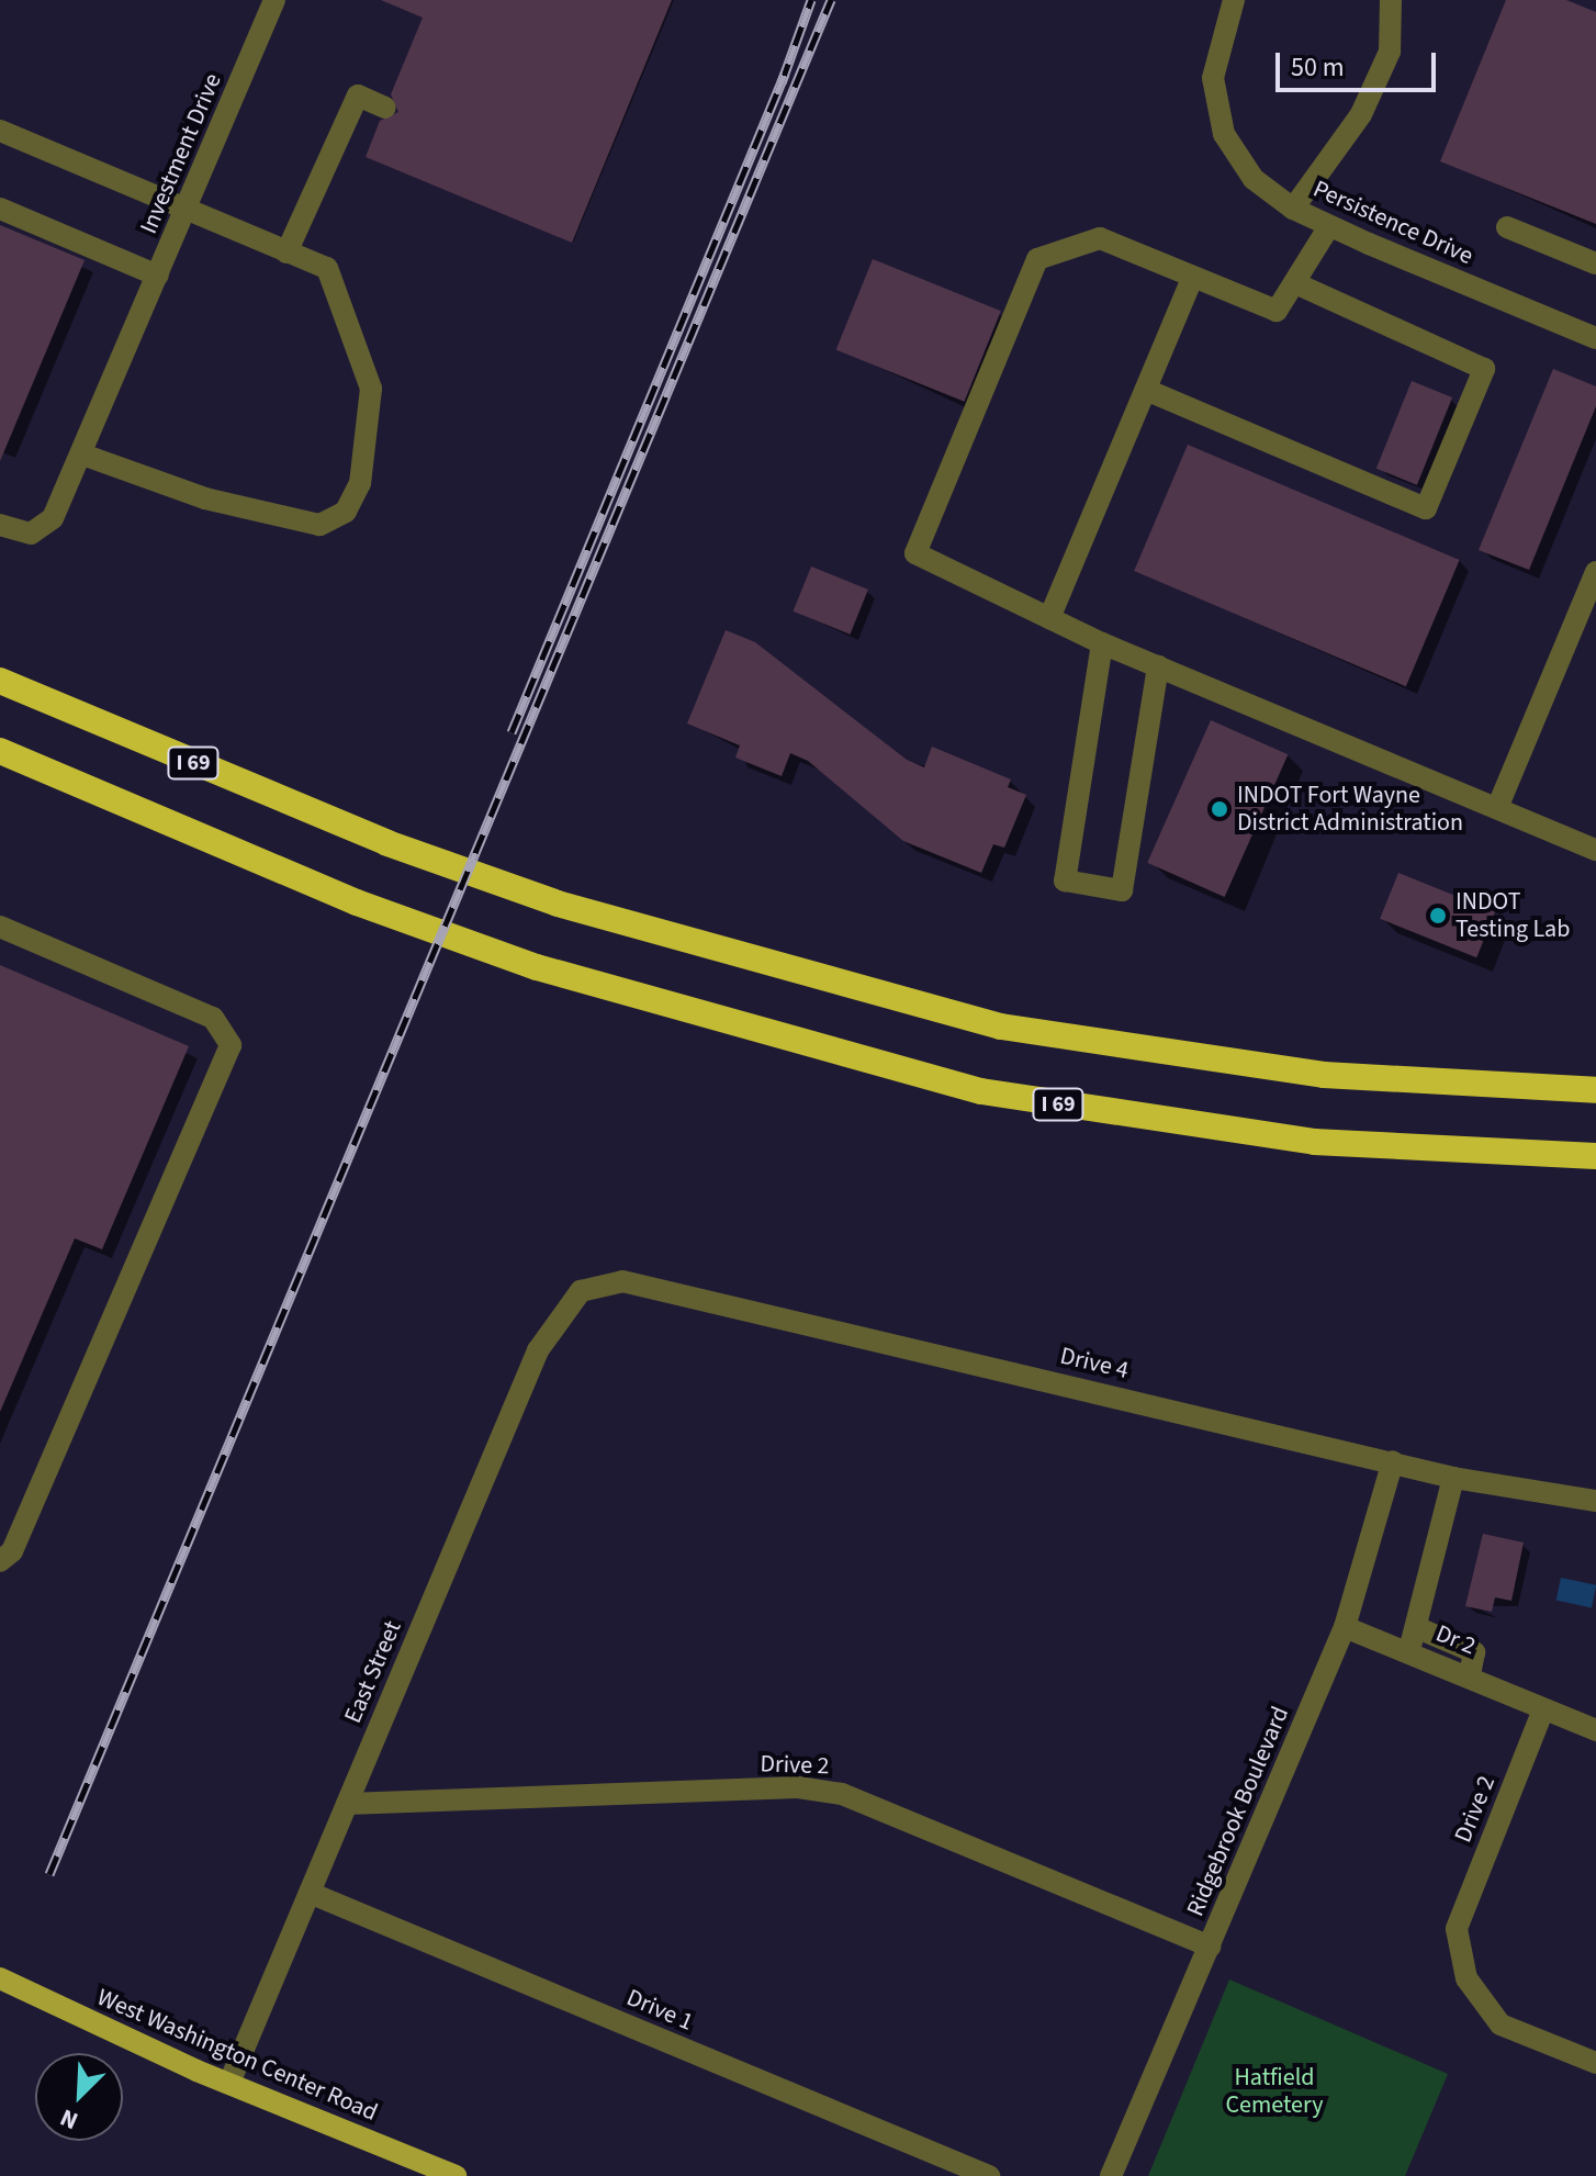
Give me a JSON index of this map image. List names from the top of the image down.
{
  "streets": {
    "highway": ["I 69"],
    "main road": ["West Washington Center Road"],
    "street": [
      "Investment Drive",
      "Persistence Drive",
      "Drive 4",
      "Dr 2",
      "East Street",
      "Drive 2",
      "Ridgebrook Boulevard",
      "Drive 1"
    ]
  },
  "crossings": [
    ["Drive 4", "East Street"],
    ["Drive 4", "Ridgebrook Boulevard"],
    ["Dr 2", "Drive 2"],
    ["Dr 2", "Ridgebrook Boulevard"],
    ["East Street", "Drive 2"],
    ["East Street", "Drive 1"],
    ["East Street", "West Washington Center Road"],
    ["Drive 2", "Ridgebrook Boulevard"]
  ],
  "parks": ["Hatfield Cemetery"],
  "places": ["INDOT Fort Wayne District Administration", "INDOT Testing Lab"],
  "scale_bar": "50 m",
  "north": "bottom left"
}
